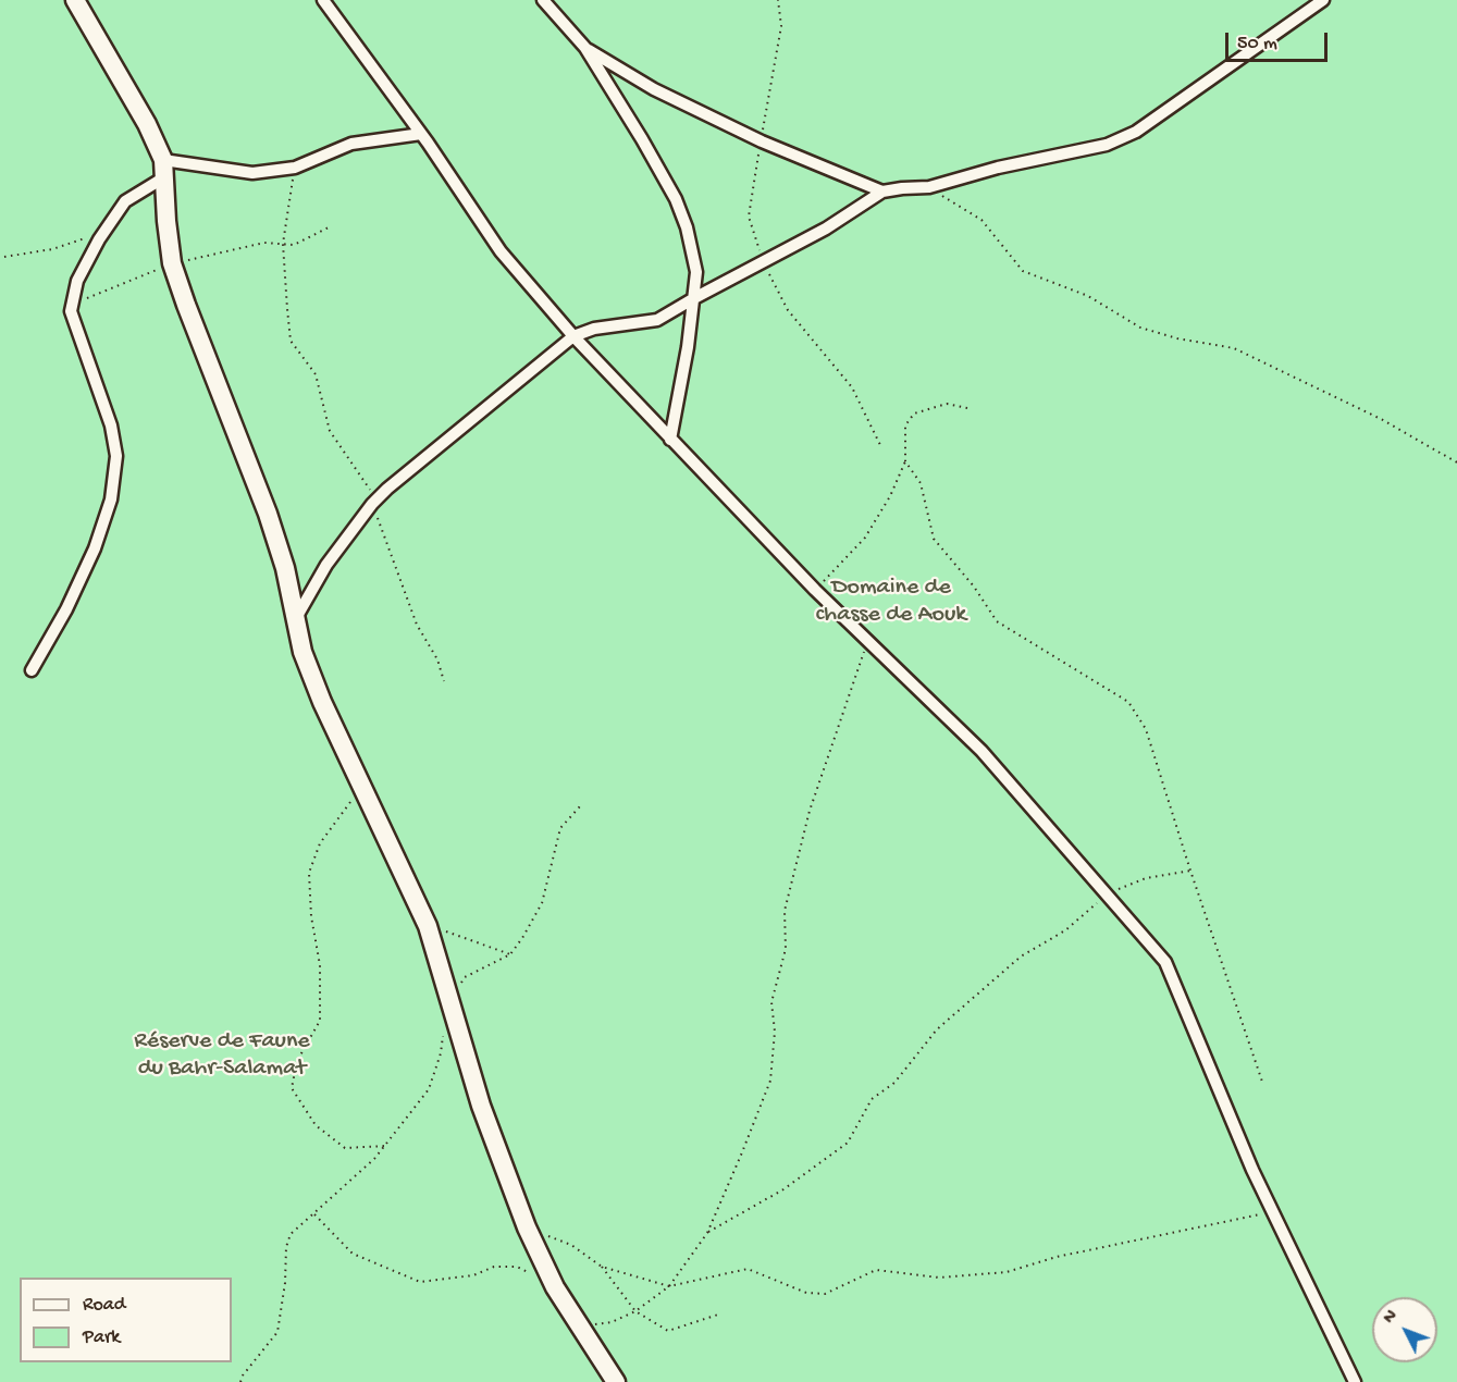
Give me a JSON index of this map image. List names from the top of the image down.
{
  "parks": ["Domaine de chasse de Aouk", "Réserve de Faune du Bahr-Salamat"],
  "legend": ["Road", "Park"],
  "scale_bar": "50 m",
  "north": "top left"
}
